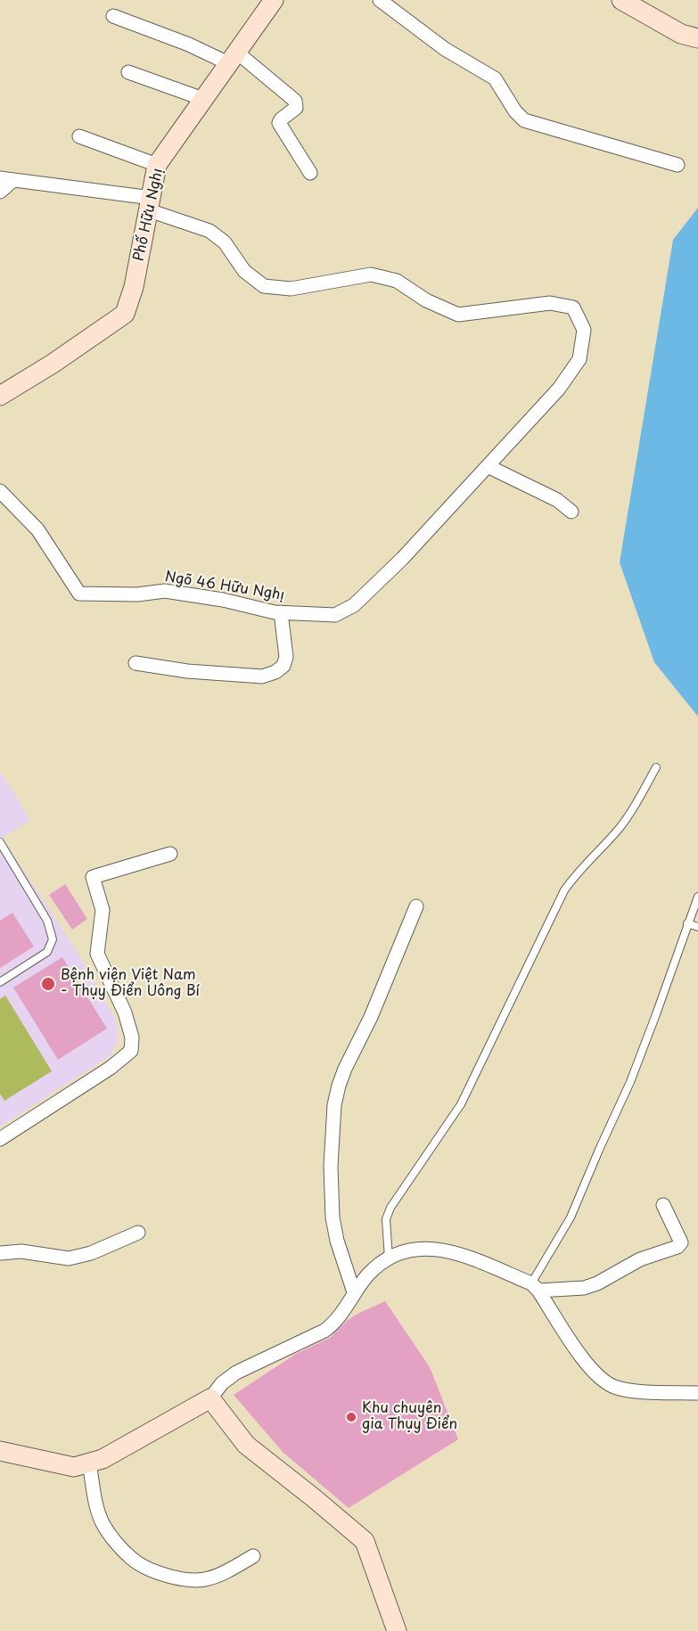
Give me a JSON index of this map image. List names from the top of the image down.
{
  "streets": {
    "main road": ["Phố Hữu Nghị"],
    "street": ["Ngõ 46 Hữu Nghị"]
  },
  "crossings": [
    ["Phố Hữu Nghị", "Ngõ 46 Hữu Nghị"]
  ],
  "places": ["Bệnh viện Việt Nam - Thụy Điển Uông Bí", "Khu chuyên gia Thụy Điển"]
}
